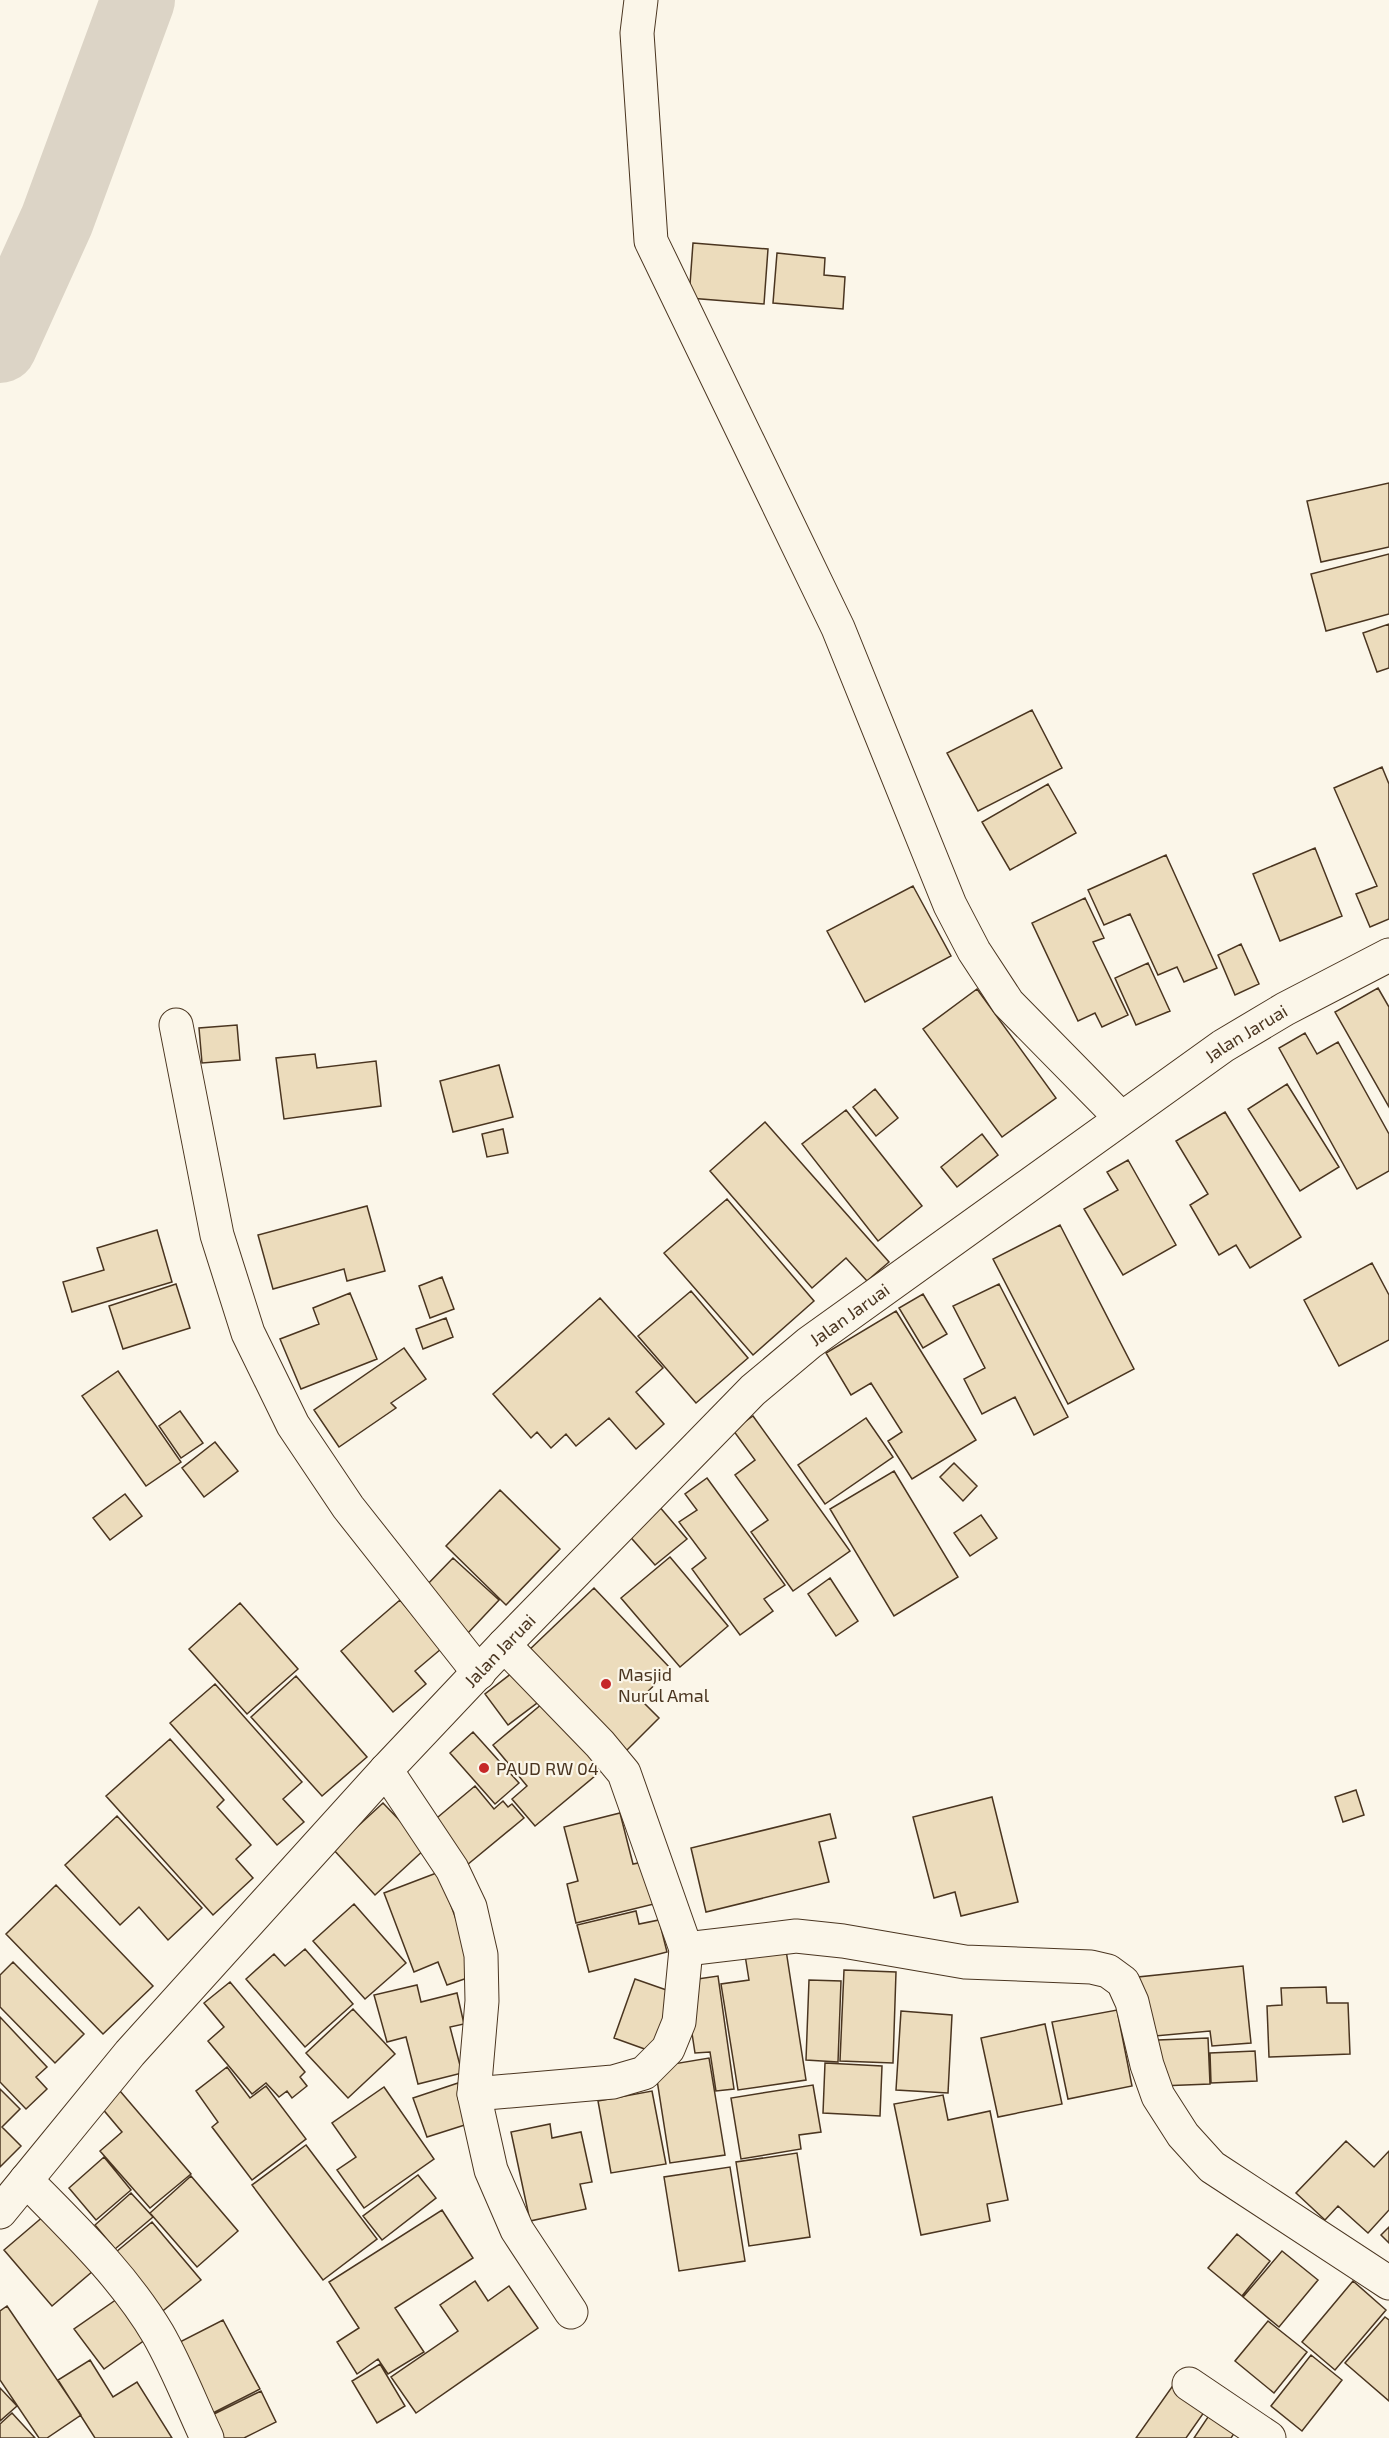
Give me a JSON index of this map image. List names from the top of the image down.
{
  "streets": {
    "street": ["Jalan Jaruai"]
  },
  "places": ["Masjid Nurul Amal", "PAUD RW 04"]
}
